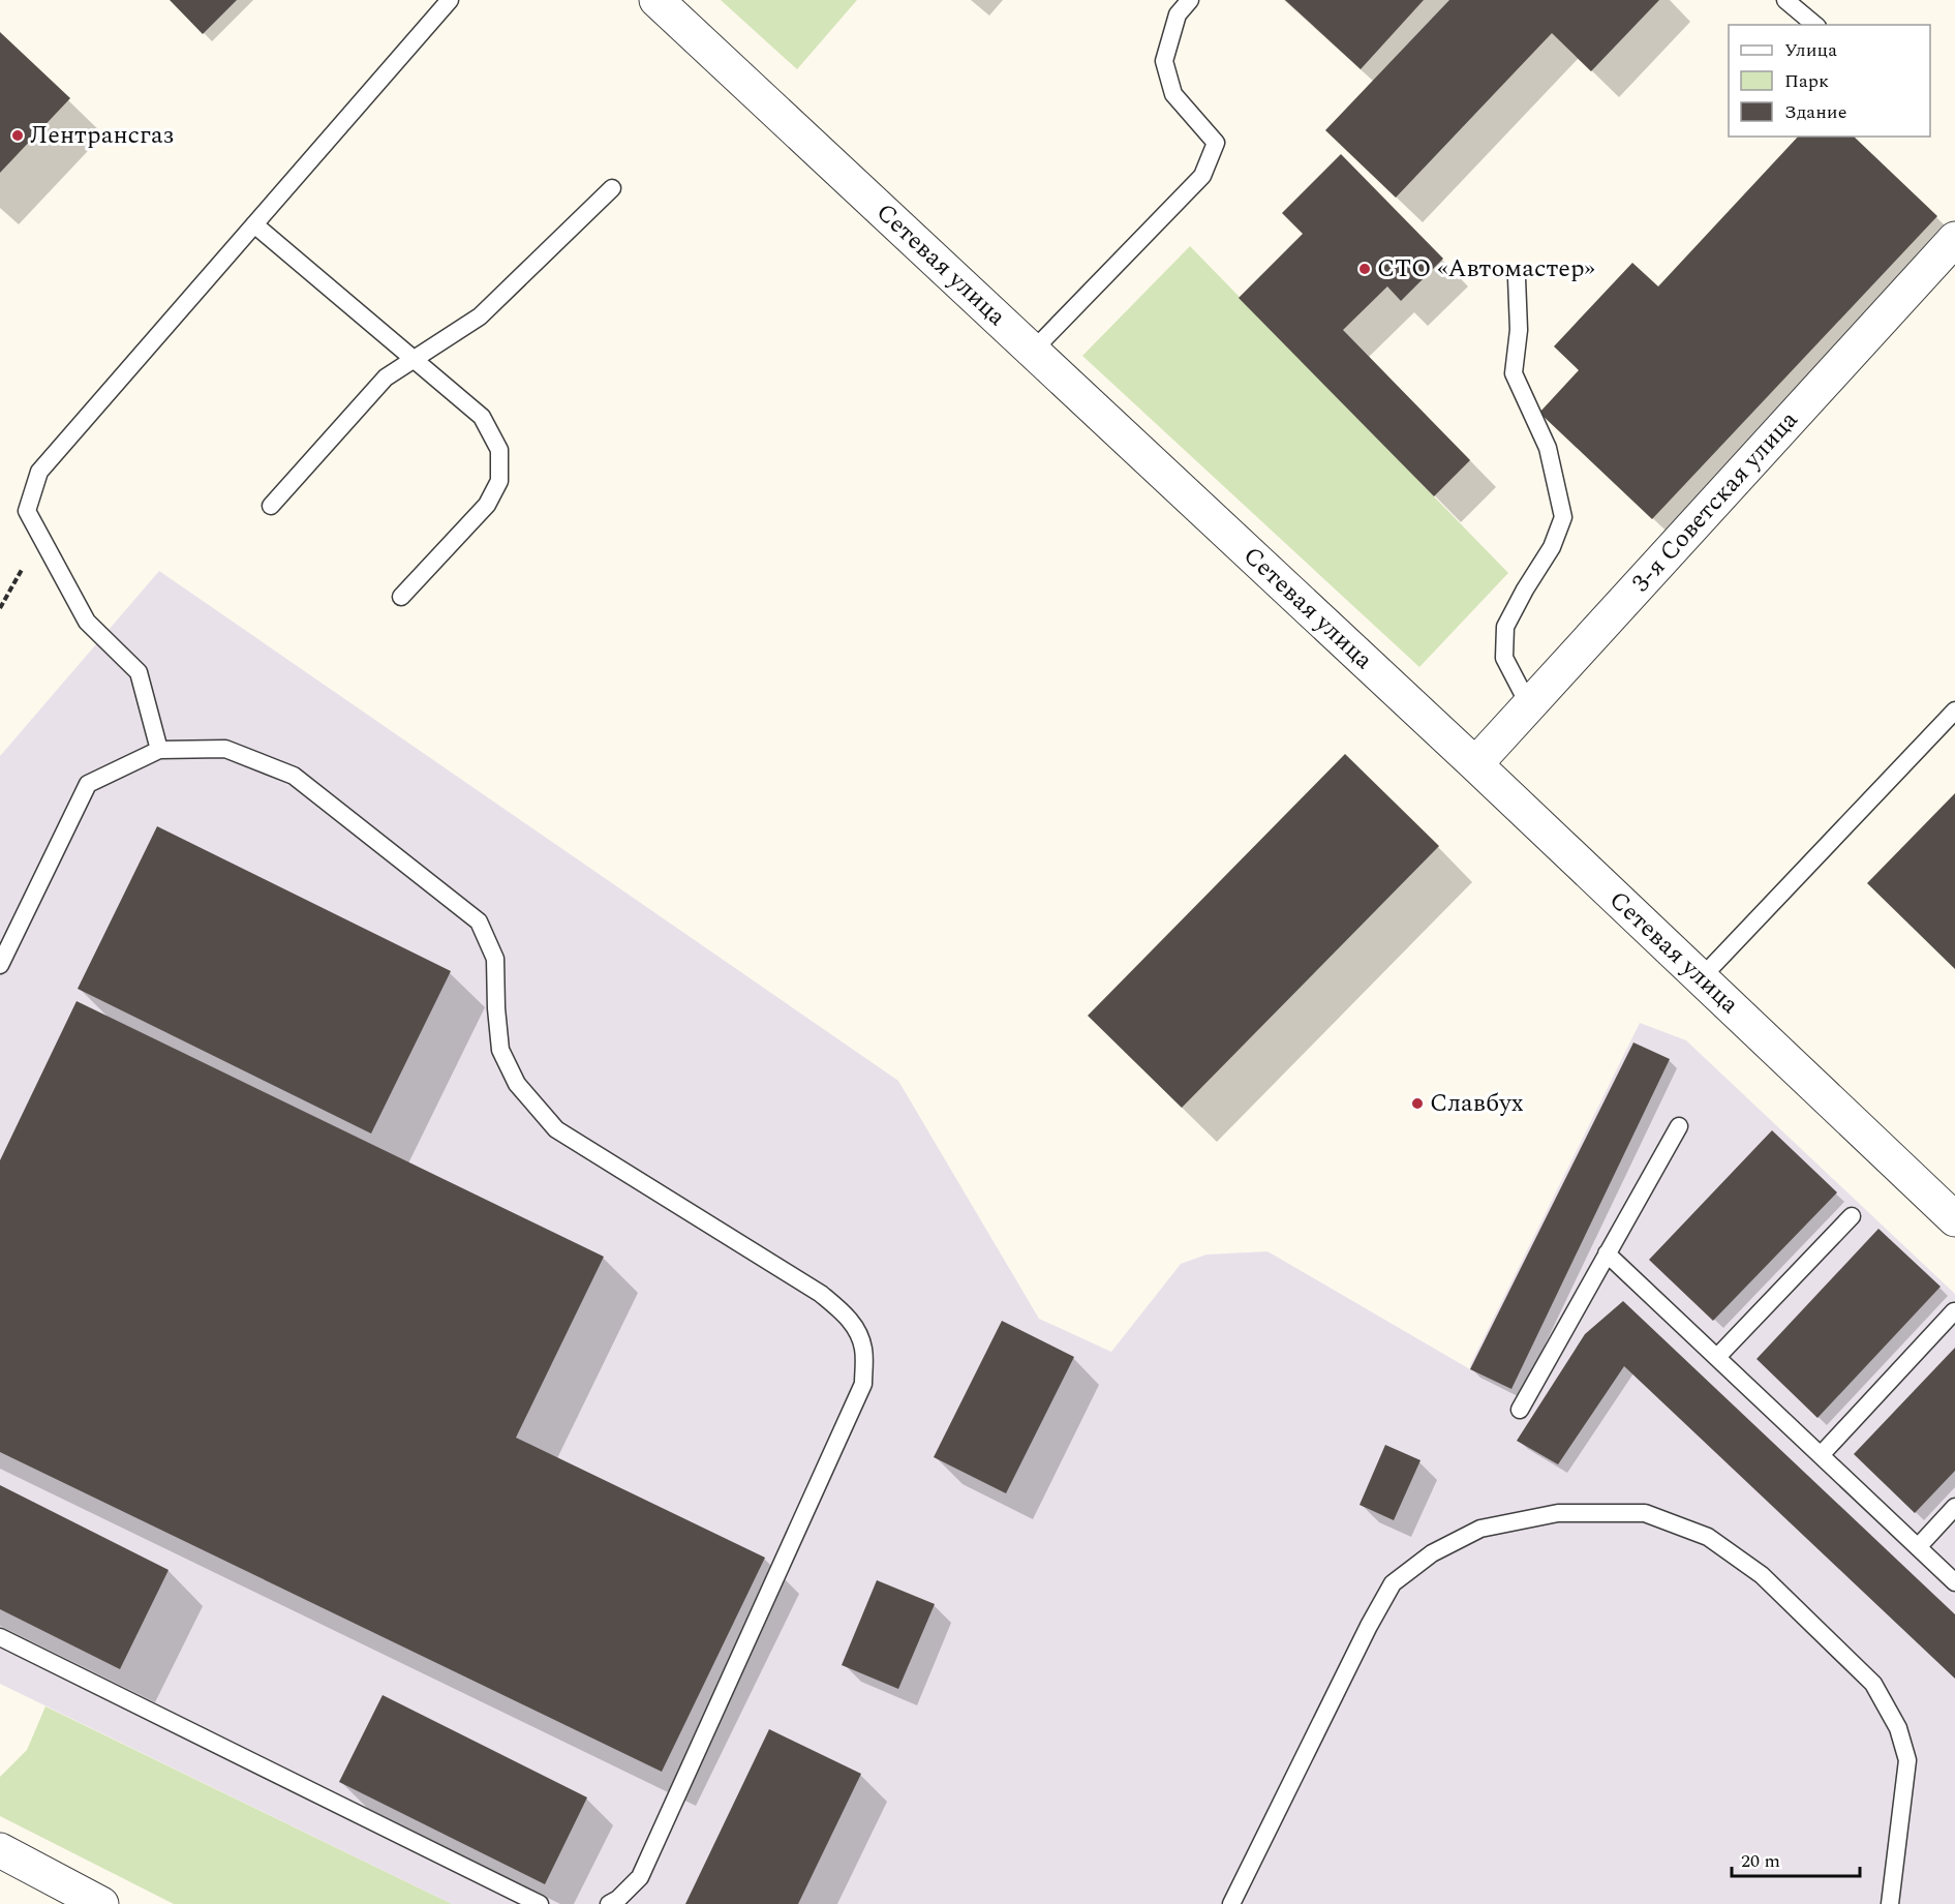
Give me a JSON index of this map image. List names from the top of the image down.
{
  "streets": {
    "street": ["Сетевая улица", "3-я Советская улица"]
  },
  "crossings": [
    ["Сетевая улица", "3-я Советская улица"]
  ],
  "places": ["Лентрансгаз", "СТО «Автомастер»", "Славбух"],
  "legend": ["Улица", "Парк", "Здание"],
  "scale_bar": "20 m"
}
